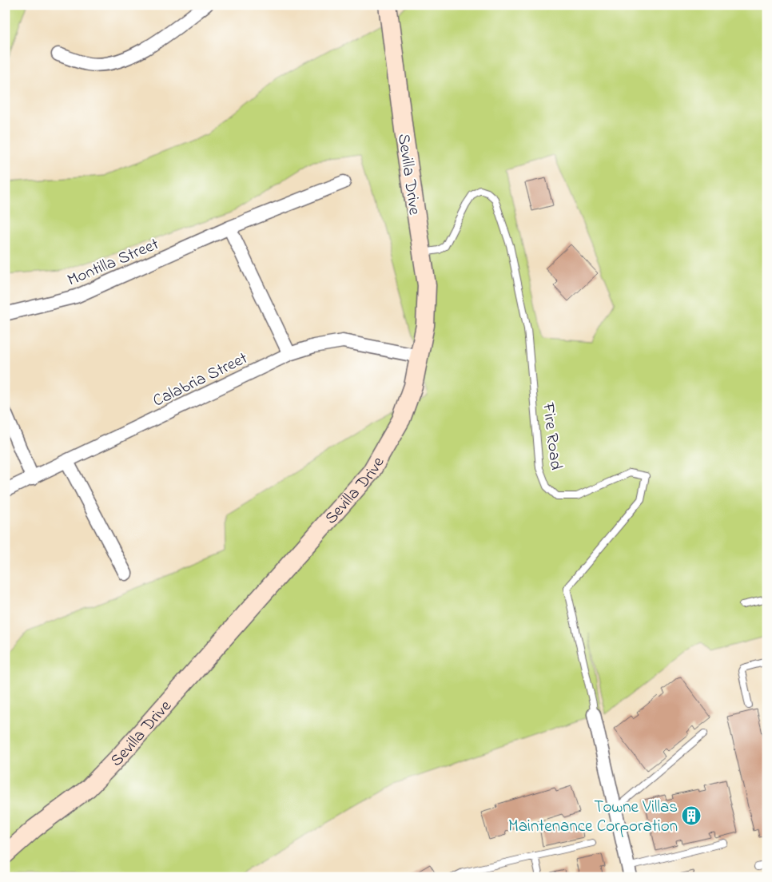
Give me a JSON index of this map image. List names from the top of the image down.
{
  "streets": {
    "street": ["Sevilla Drive", "Montilla Street", "Calabria Street"],
    "lane": ["Fire Road"]
  },
  "crossings": [
    ["Sevilla Drive", "Calabria Street"],
    ["Sevilla Drive", "Fire Road"]
  ],
  "places": {
    "building": ["Towne Villas Maintenance Corporation"]
  }
}
